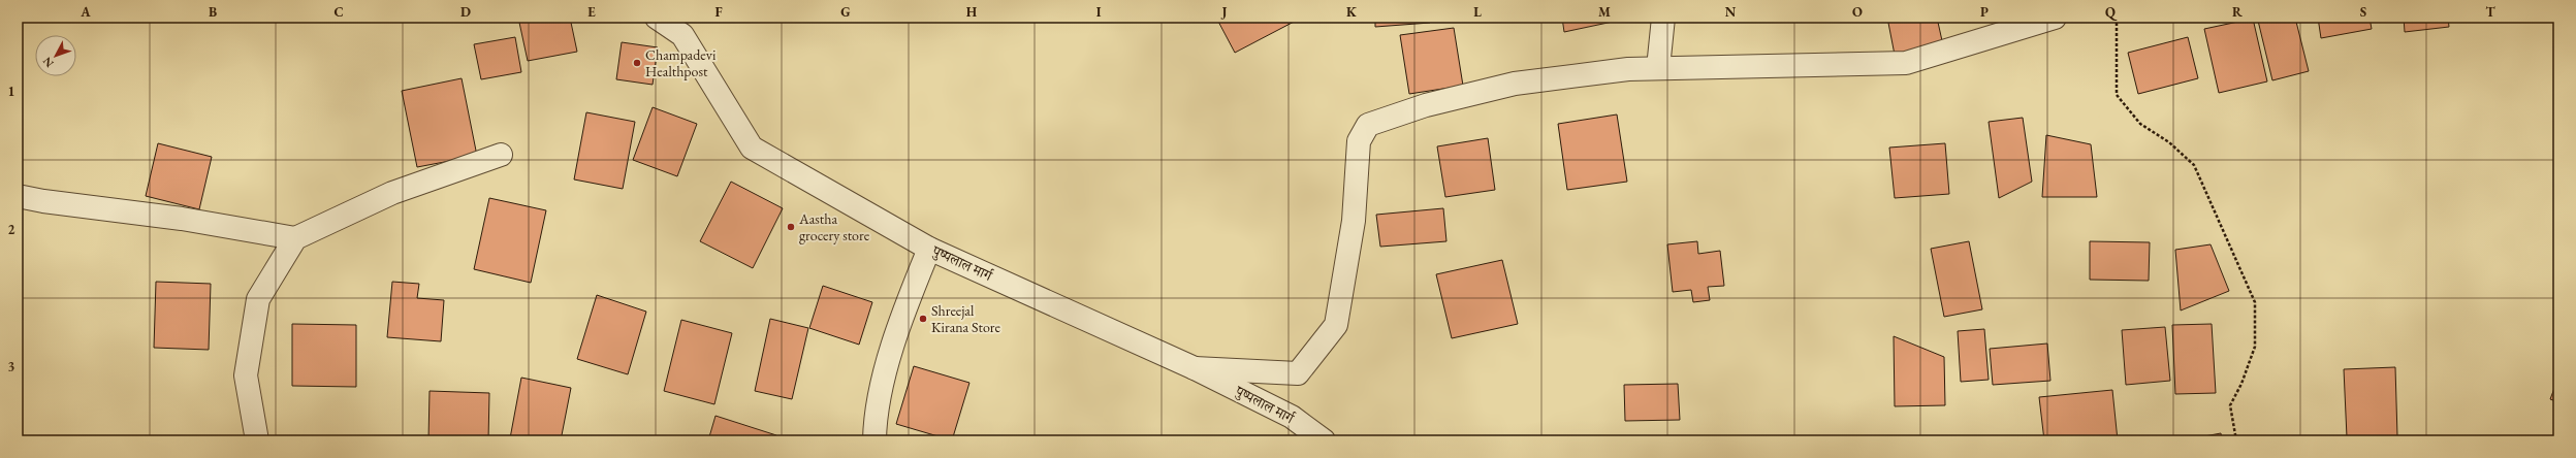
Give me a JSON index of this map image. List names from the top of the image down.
{
  "streets": {
    "street": ["पुष्पलाल मार्ग"]
  },
  "places": ["Champadevi Healthpost", "Aastha grocery store", "Shreejal Kirana Store"],
  "north": "bottom left",
  "grid": {
    "columns": [
      "A",
      "B",
      "C",
      "D",
      "E",
      "F",
      "G",
      "H",
      "I",
      "J",
      "K",
      "L",
      "M",
      "N",
      "O",
      "P",
      "Q",
      "R",
      "S",
      "T"
    ],
    "rows": ["1", "2", "3"]
  }
}
